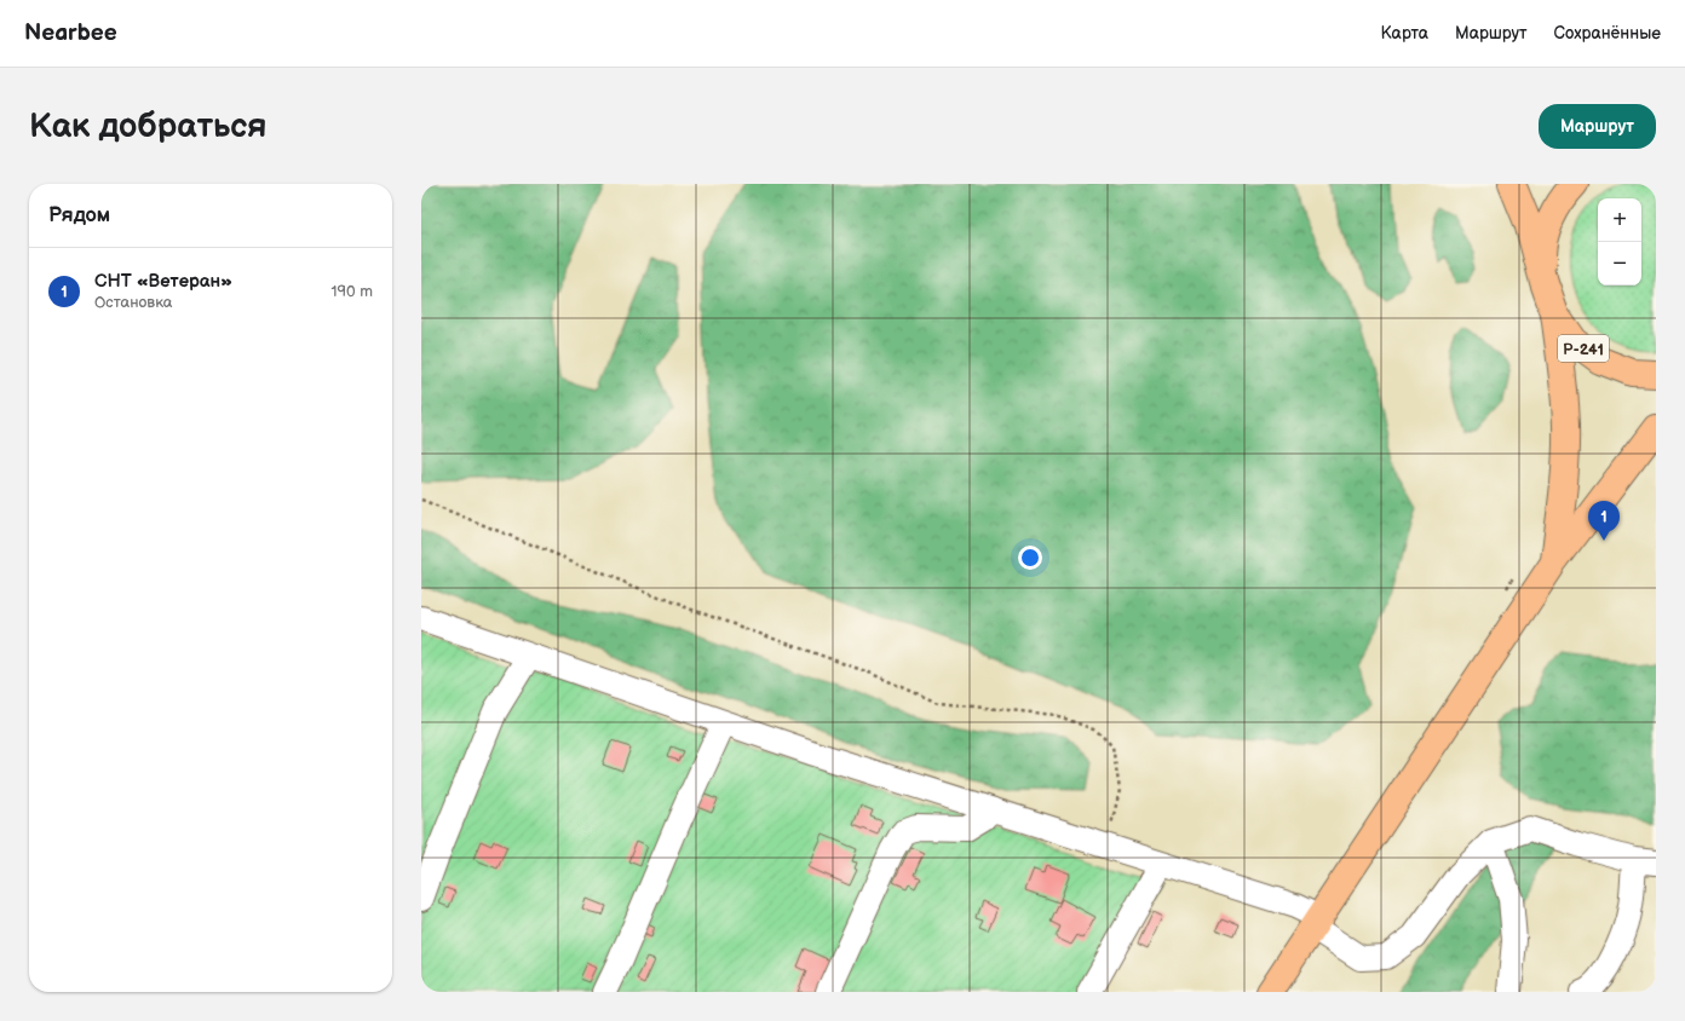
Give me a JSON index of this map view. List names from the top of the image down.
{
  "streets": {
    "main road": ["Р-241"]
  },
  "page": {
    "header": "Nearbee",
    "nav": ["Карта", "Маршрут", "Сохранённые"],
    "buttons": "Маршрут",
    "title": "Как добраться",
    "heading": "Рядом",
    "map_buttons": ["+", "−"],
    "list": [
      {
        "mark": "1",
        "name": "СНТ «Ветеран»",
        "note": "Остановка",
        "value": "190 m"
      }
    ],
    "pins": "1"
  }
}
